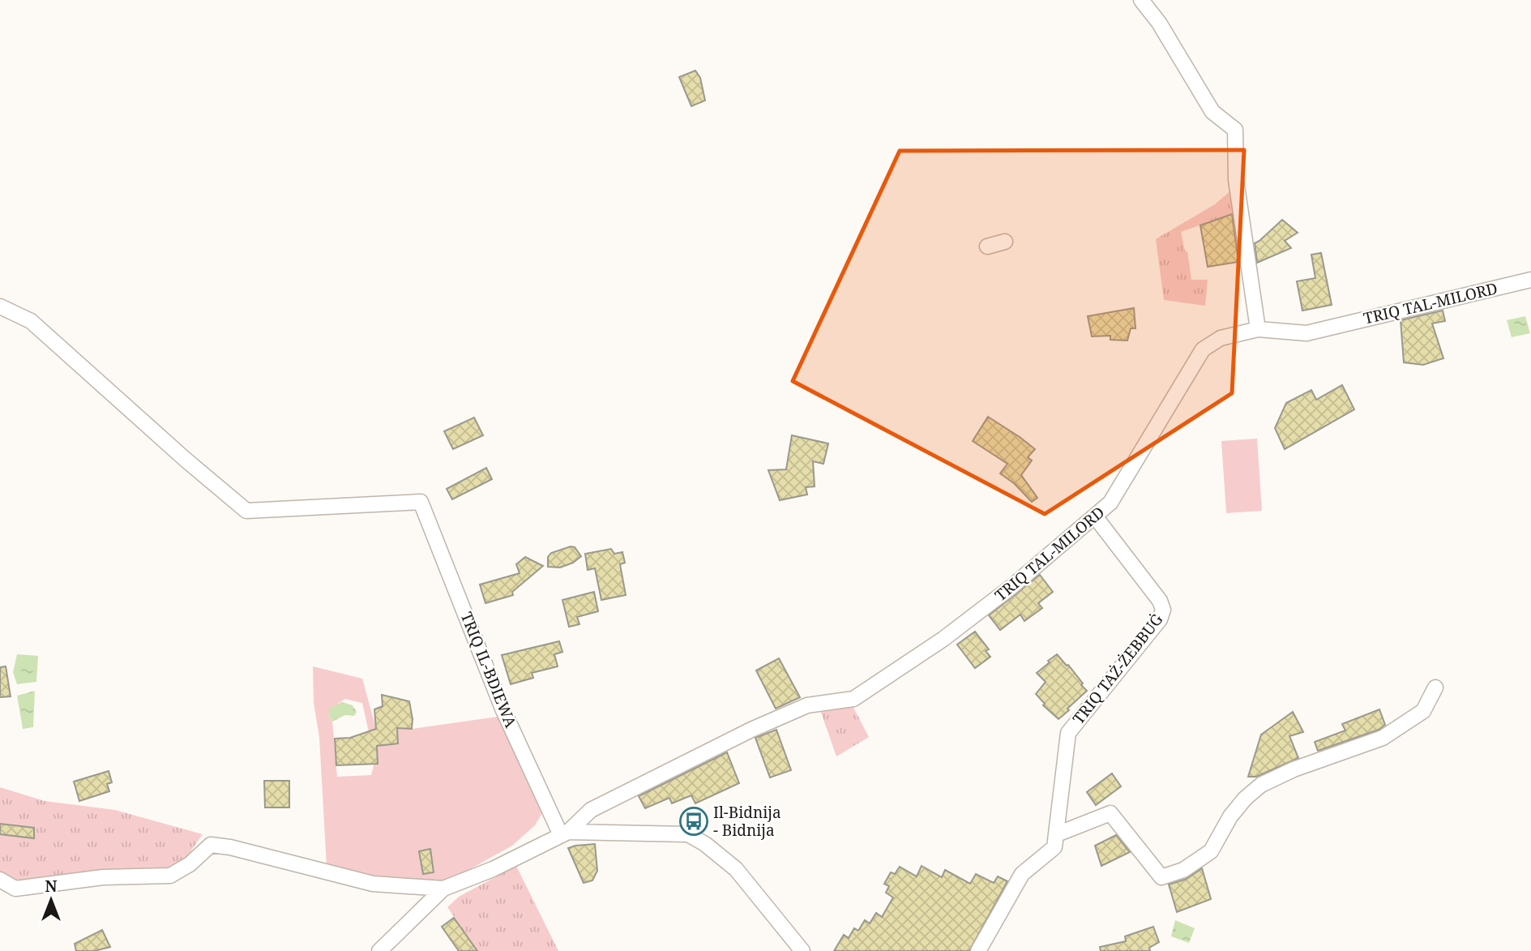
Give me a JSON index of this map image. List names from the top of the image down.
{
  "streets": {
    "street": ["TRIQ TAL-MILORD", "TRIQ TAŻ-ŻEBBUĠ", "TRIQ IL-BDIEWA"]
  },
  "crossings": [
    ["TRIQ TAL-MILORD", "TRIQ TAŻ-ŻEBBUĠ"],
    ["TRIQ TAL-MILORD", "TRIQ IL-BDIEWA"]
  ],
  "places": {
    "bus stop": ["Il-Bidnija - Bidnija"]
  },
  "north": "top"
}
